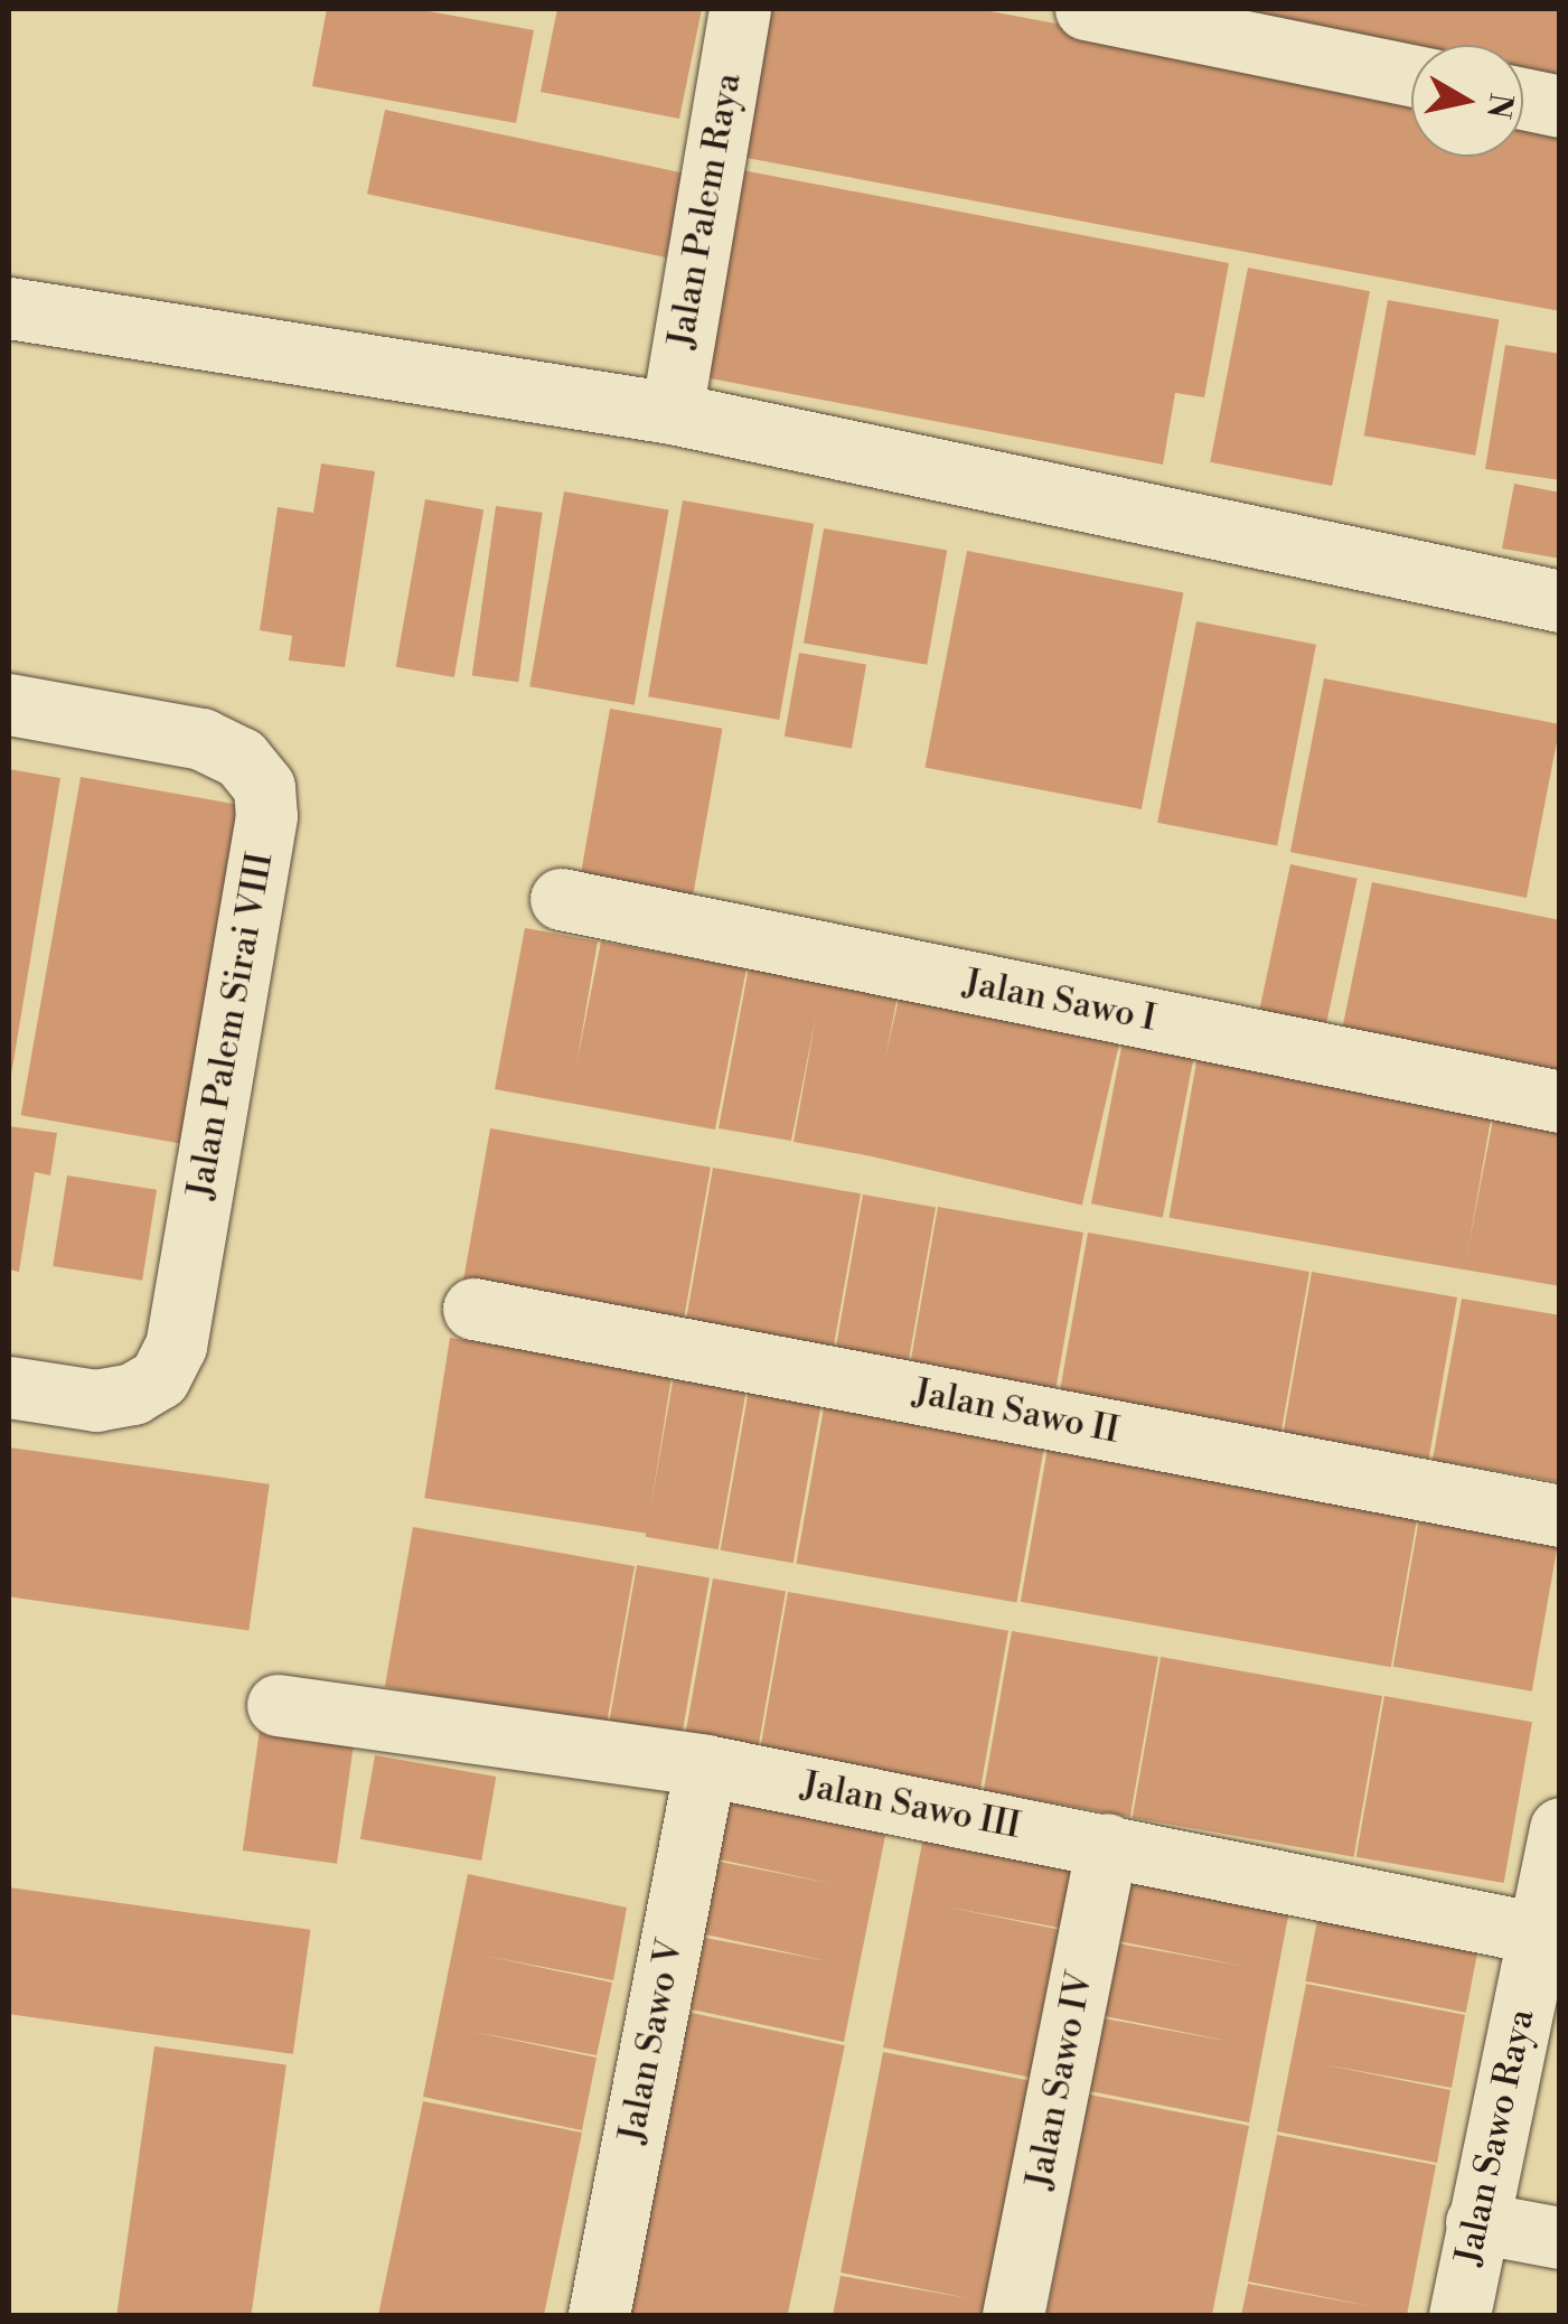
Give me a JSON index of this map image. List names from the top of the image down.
{
  "streets": {
    "street": [
      "Jalan Palem Raya",
      "Jalan Sawo I",
      "Jalan Palem Sirai VIII",
      "Jalan Sawo II",
      "Jalan Sawo III",
      "Jalan Sawo V",
      "Jalan Sawo IV",
      "Jalan Sawo Raya"
    ]
  },
  "crossings": [
    ["Jalan Sawo III", "Jalan Sawo V"],
    ["Jalan Sawo III", "Jalan Sawo IV"],
    ["Jalan Sawo III", "Jalan Sawo Raya"]
  ],
  "north": "right"
}
